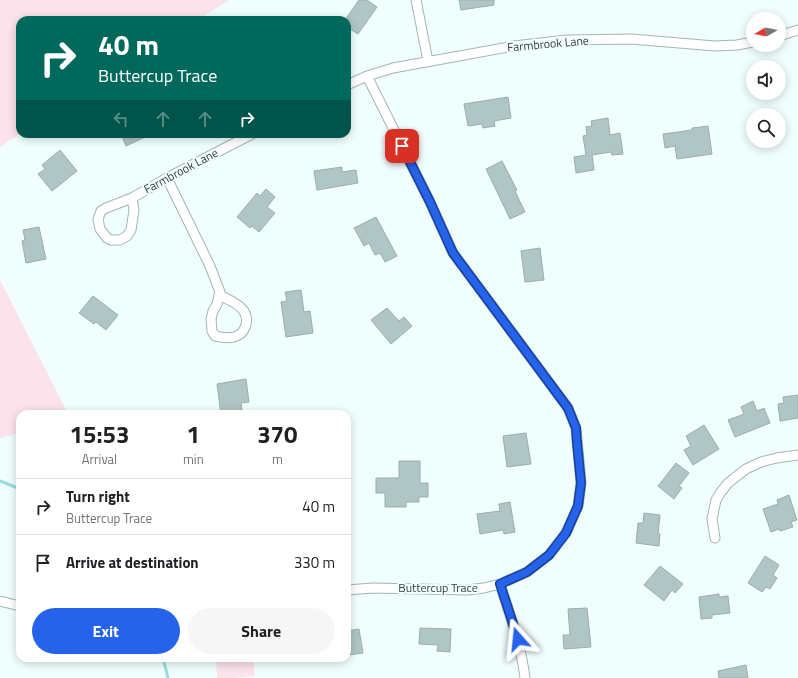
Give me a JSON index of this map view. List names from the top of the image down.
{
  "streets": {
    "street": ["Farmbrook Lane", "Buttercup Trace"]
  },
  "crossings": [
    ["Farmbrook Lane", "Buttercup Trace"]
  ],
  "north": "left",
  "page": {
    "turn": ["40 m", "Buttercup Trace"],
    "eta": [
      "15:53",
      "Arrival",
      "1",
      "min",
      "370",
      "m"
    ],
    "list": [
      {
        "name": "Turn right",
        "note": "Buttercup Trace",
        "value": "40 m"
      },
      {
        "name": "Arrive at destination",
        "value": "330 m"
      }
    ],
    "buttons": ["Exit", "Share"]
  }
}
